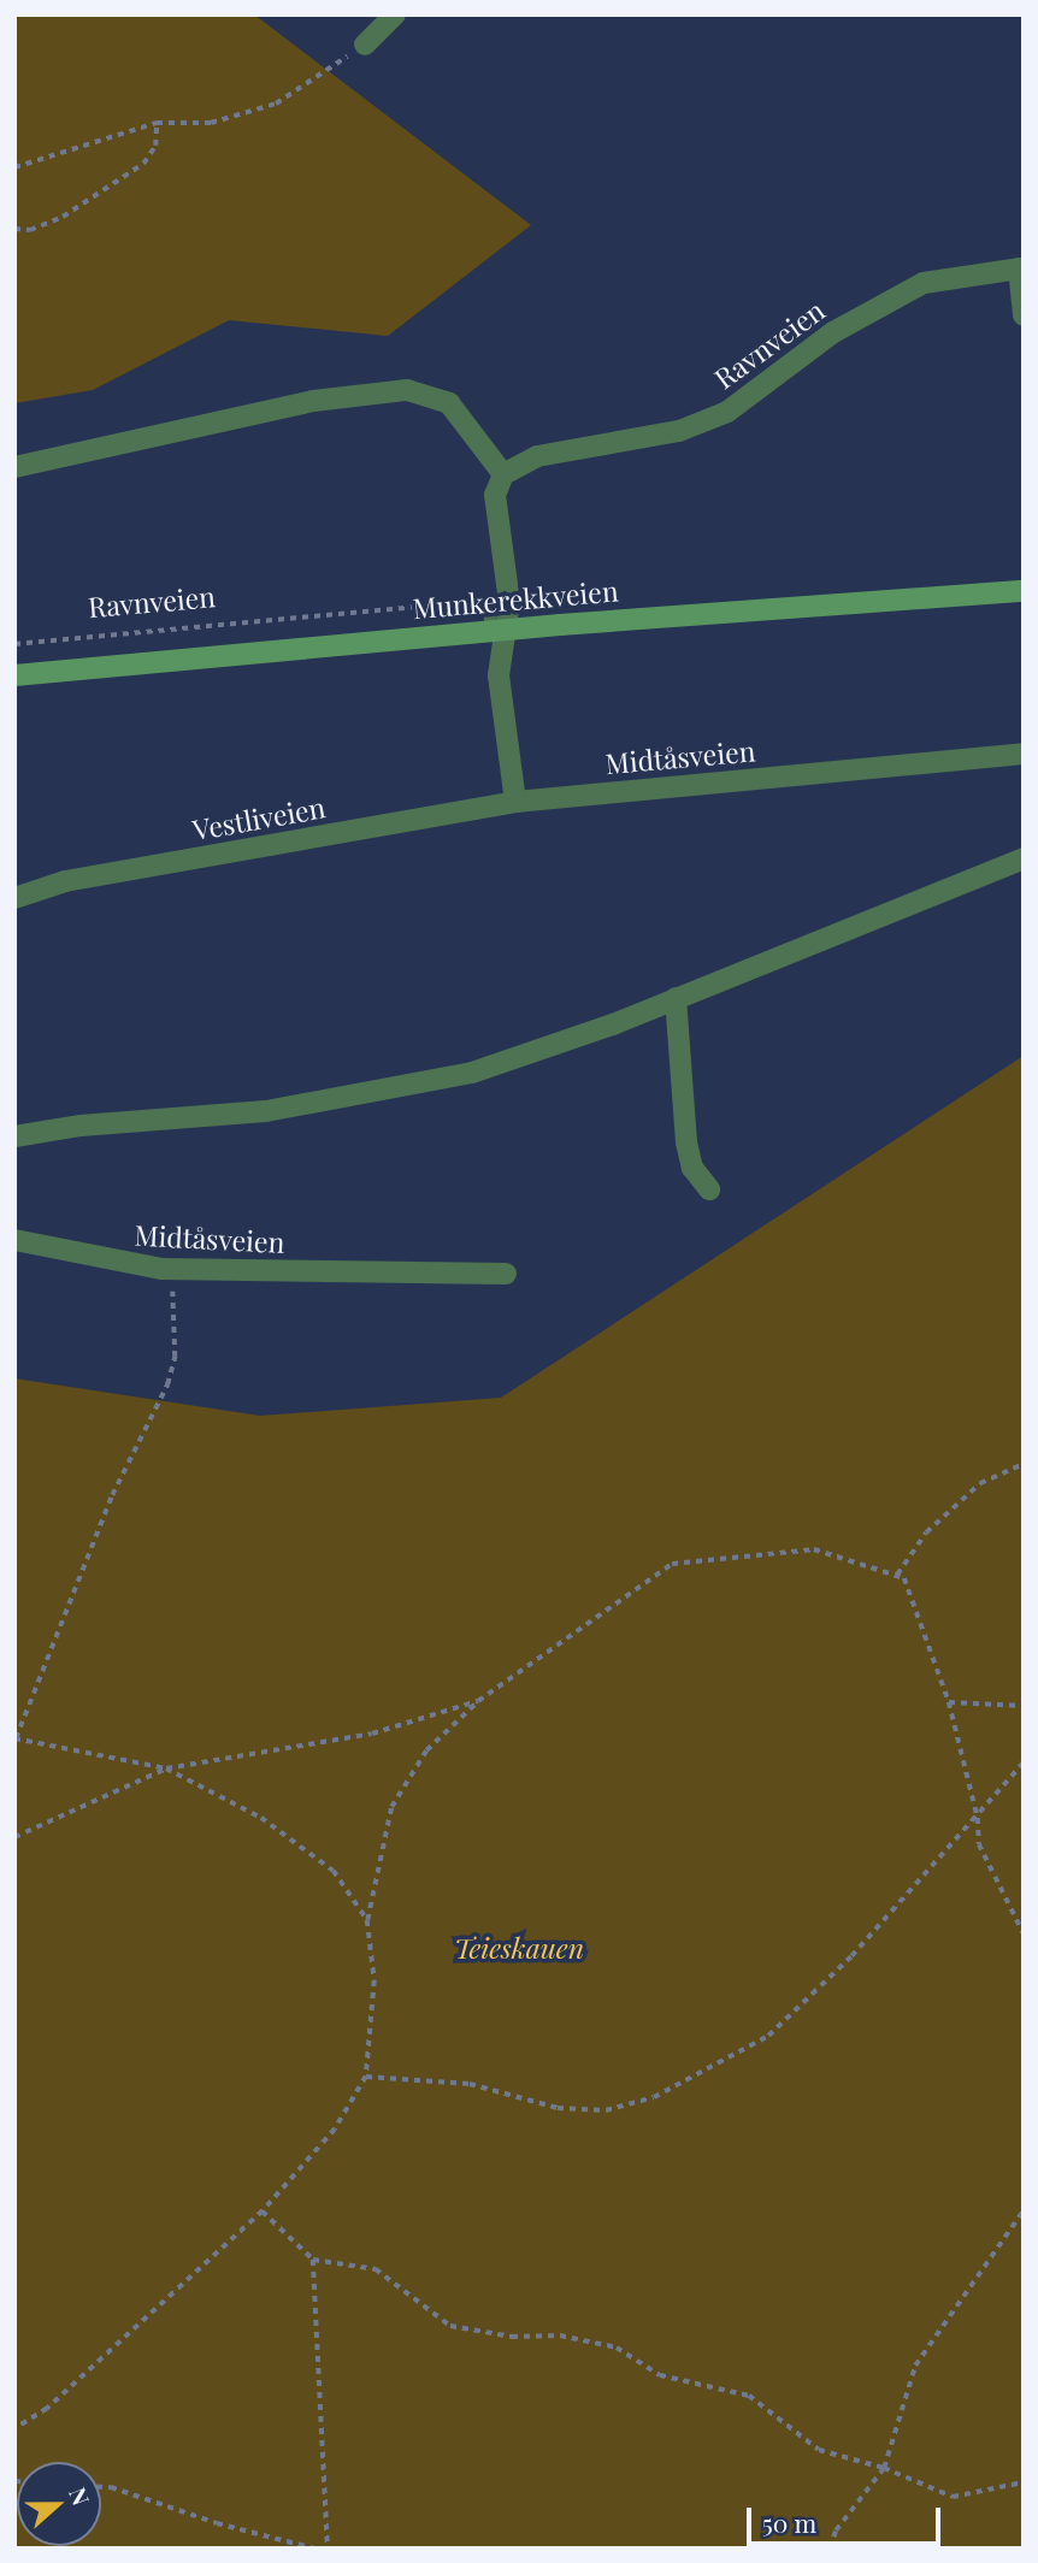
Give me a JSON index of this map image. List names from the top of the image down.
{
  "streets": {
    "main road": ["Munkerekkveien"],
    "street": ["Ravnveien", "Midtåsveien", "Vestliveien"]
  },
  "crossings": [
    ["Midtåsveien", "Vestliveien"]
  ],
  "parks": ["Teieskauen"],
  "scale_bar": "50 m",
  "north": "right"
}
